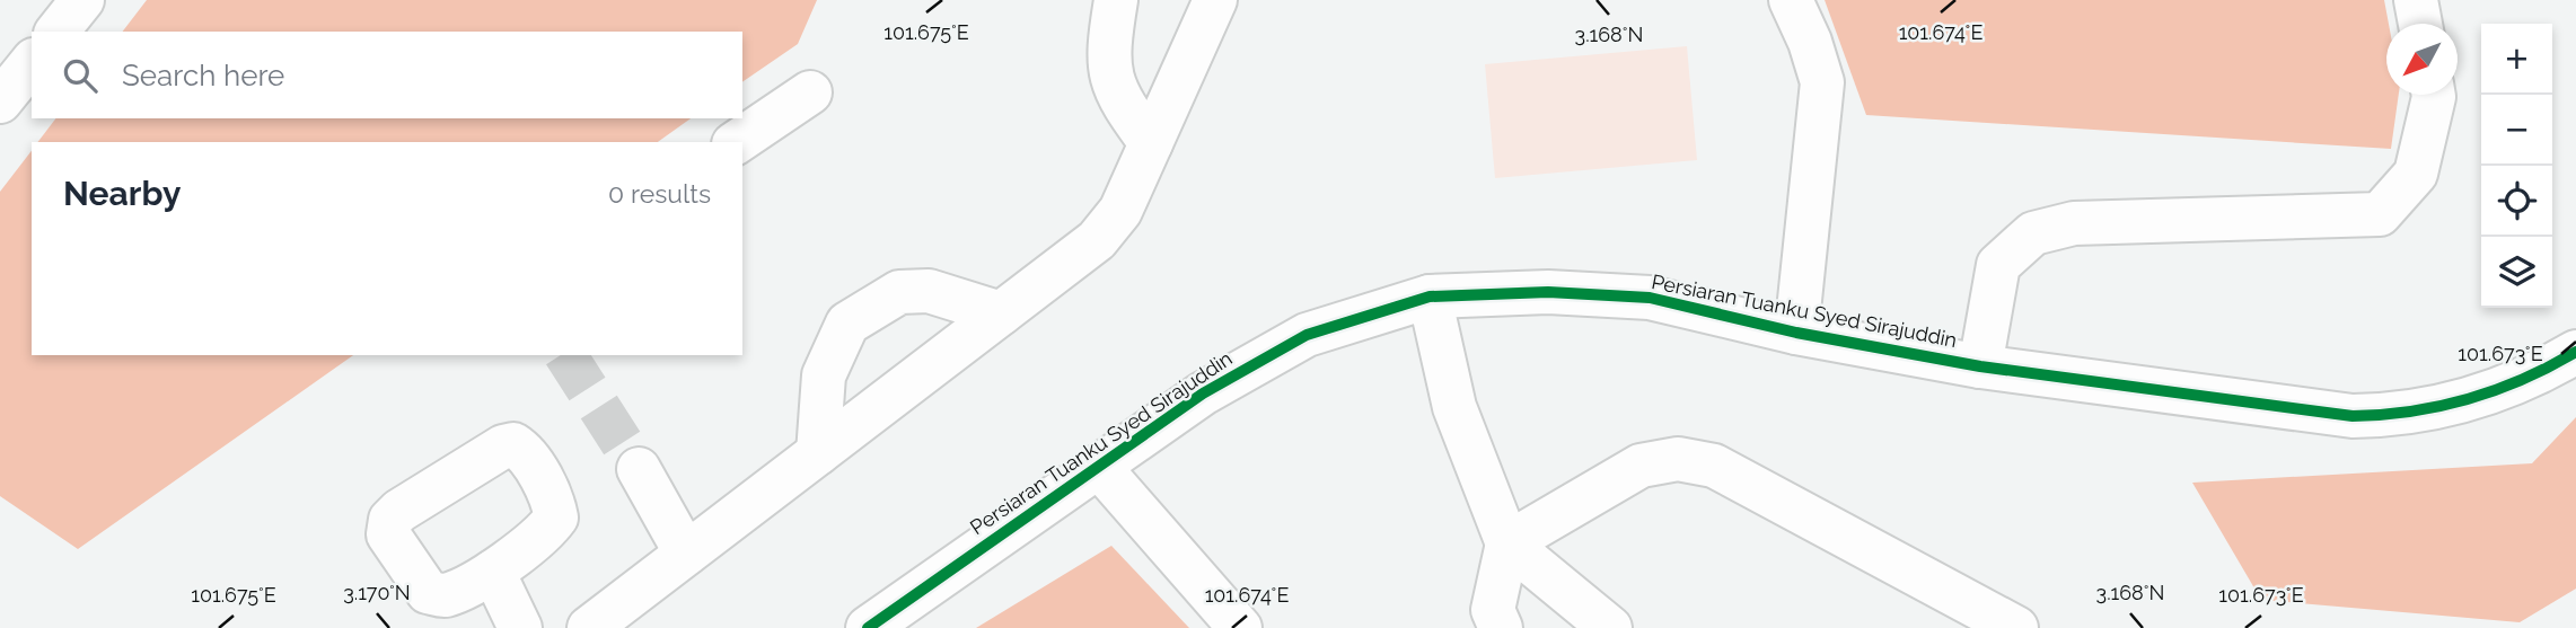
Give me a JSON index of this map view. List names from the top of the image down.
{
  "streets": {
    "street": ["Persiaran Tuanku Syed Sirajuddin"]
  },
  "north": "bottom left",
  "page": {
    "map_buttons": ["+", "−"],
    "search": "Search here",
    "heading": ["Nearby", "0 results"]
  },
  "coordinates": [
    "101.675°E",
    "101.674°E",
    "3.168°N",
    "101.673°E",
    "3.170°N"
  ]
}
